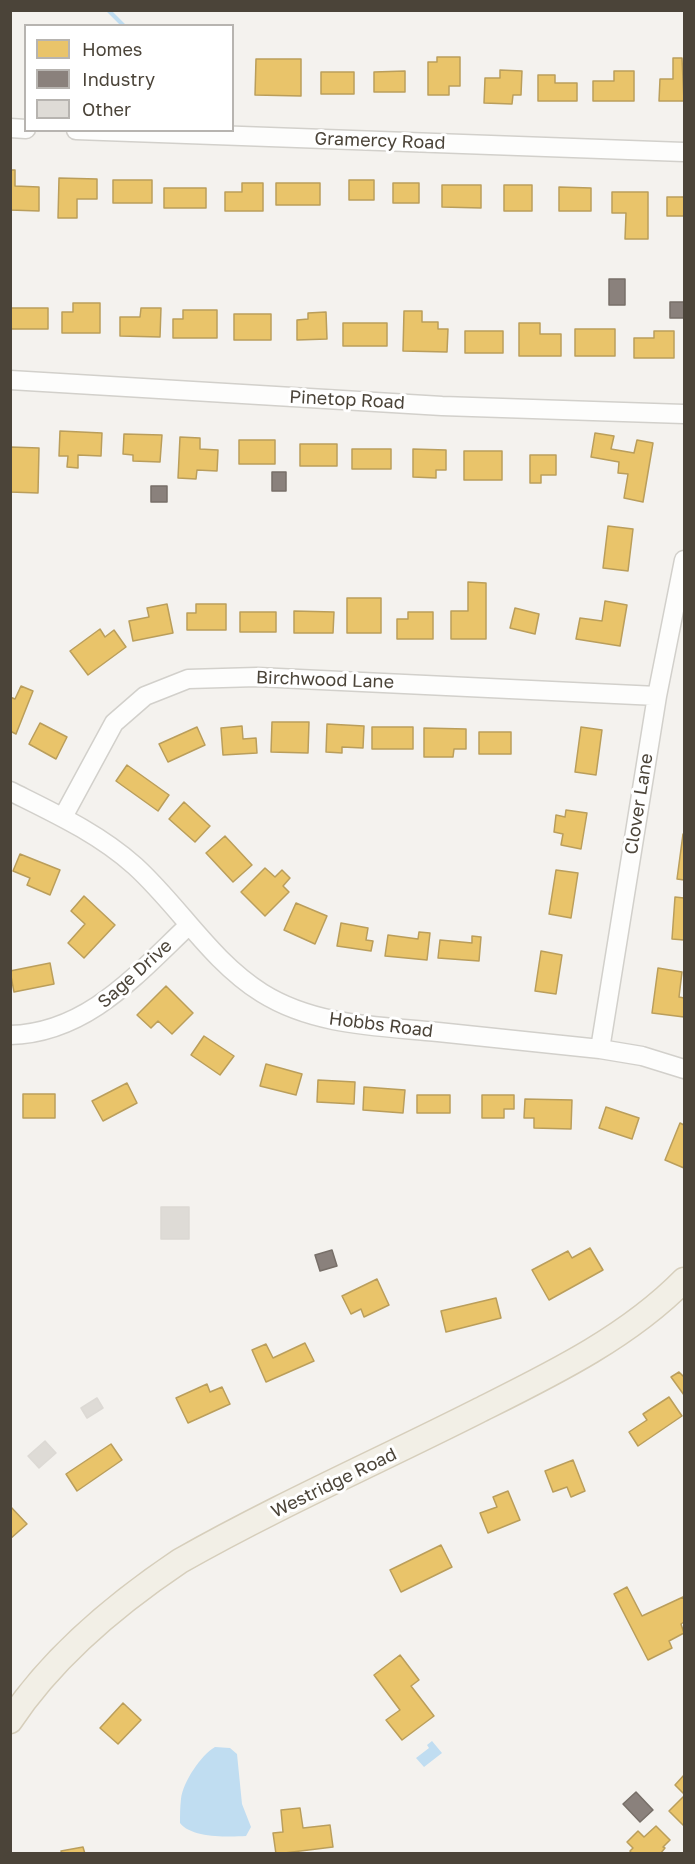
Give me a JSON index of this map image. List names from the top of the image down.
{
  "streets": {
    "main road": ["Westridge Road"],
    "street": [
      "Gramercy Road",
      "Pinetop Road",
      "Birchwood Lane",
      "Clover Lane",
      "Sage Drive",
      "Hobbs Road"
    ]
  },
  "crossings": [
    ["Birchwood Lane", "Clover Lane"],
    ["Birchwood Lane", "Hobbs Road"],
    ["Clover Lane", "Hobbs Road"],
    ["Sage Drive", "Hobbs Road"]
  ],
  "legend": ["Homes", "Industry", "Other"]
}
